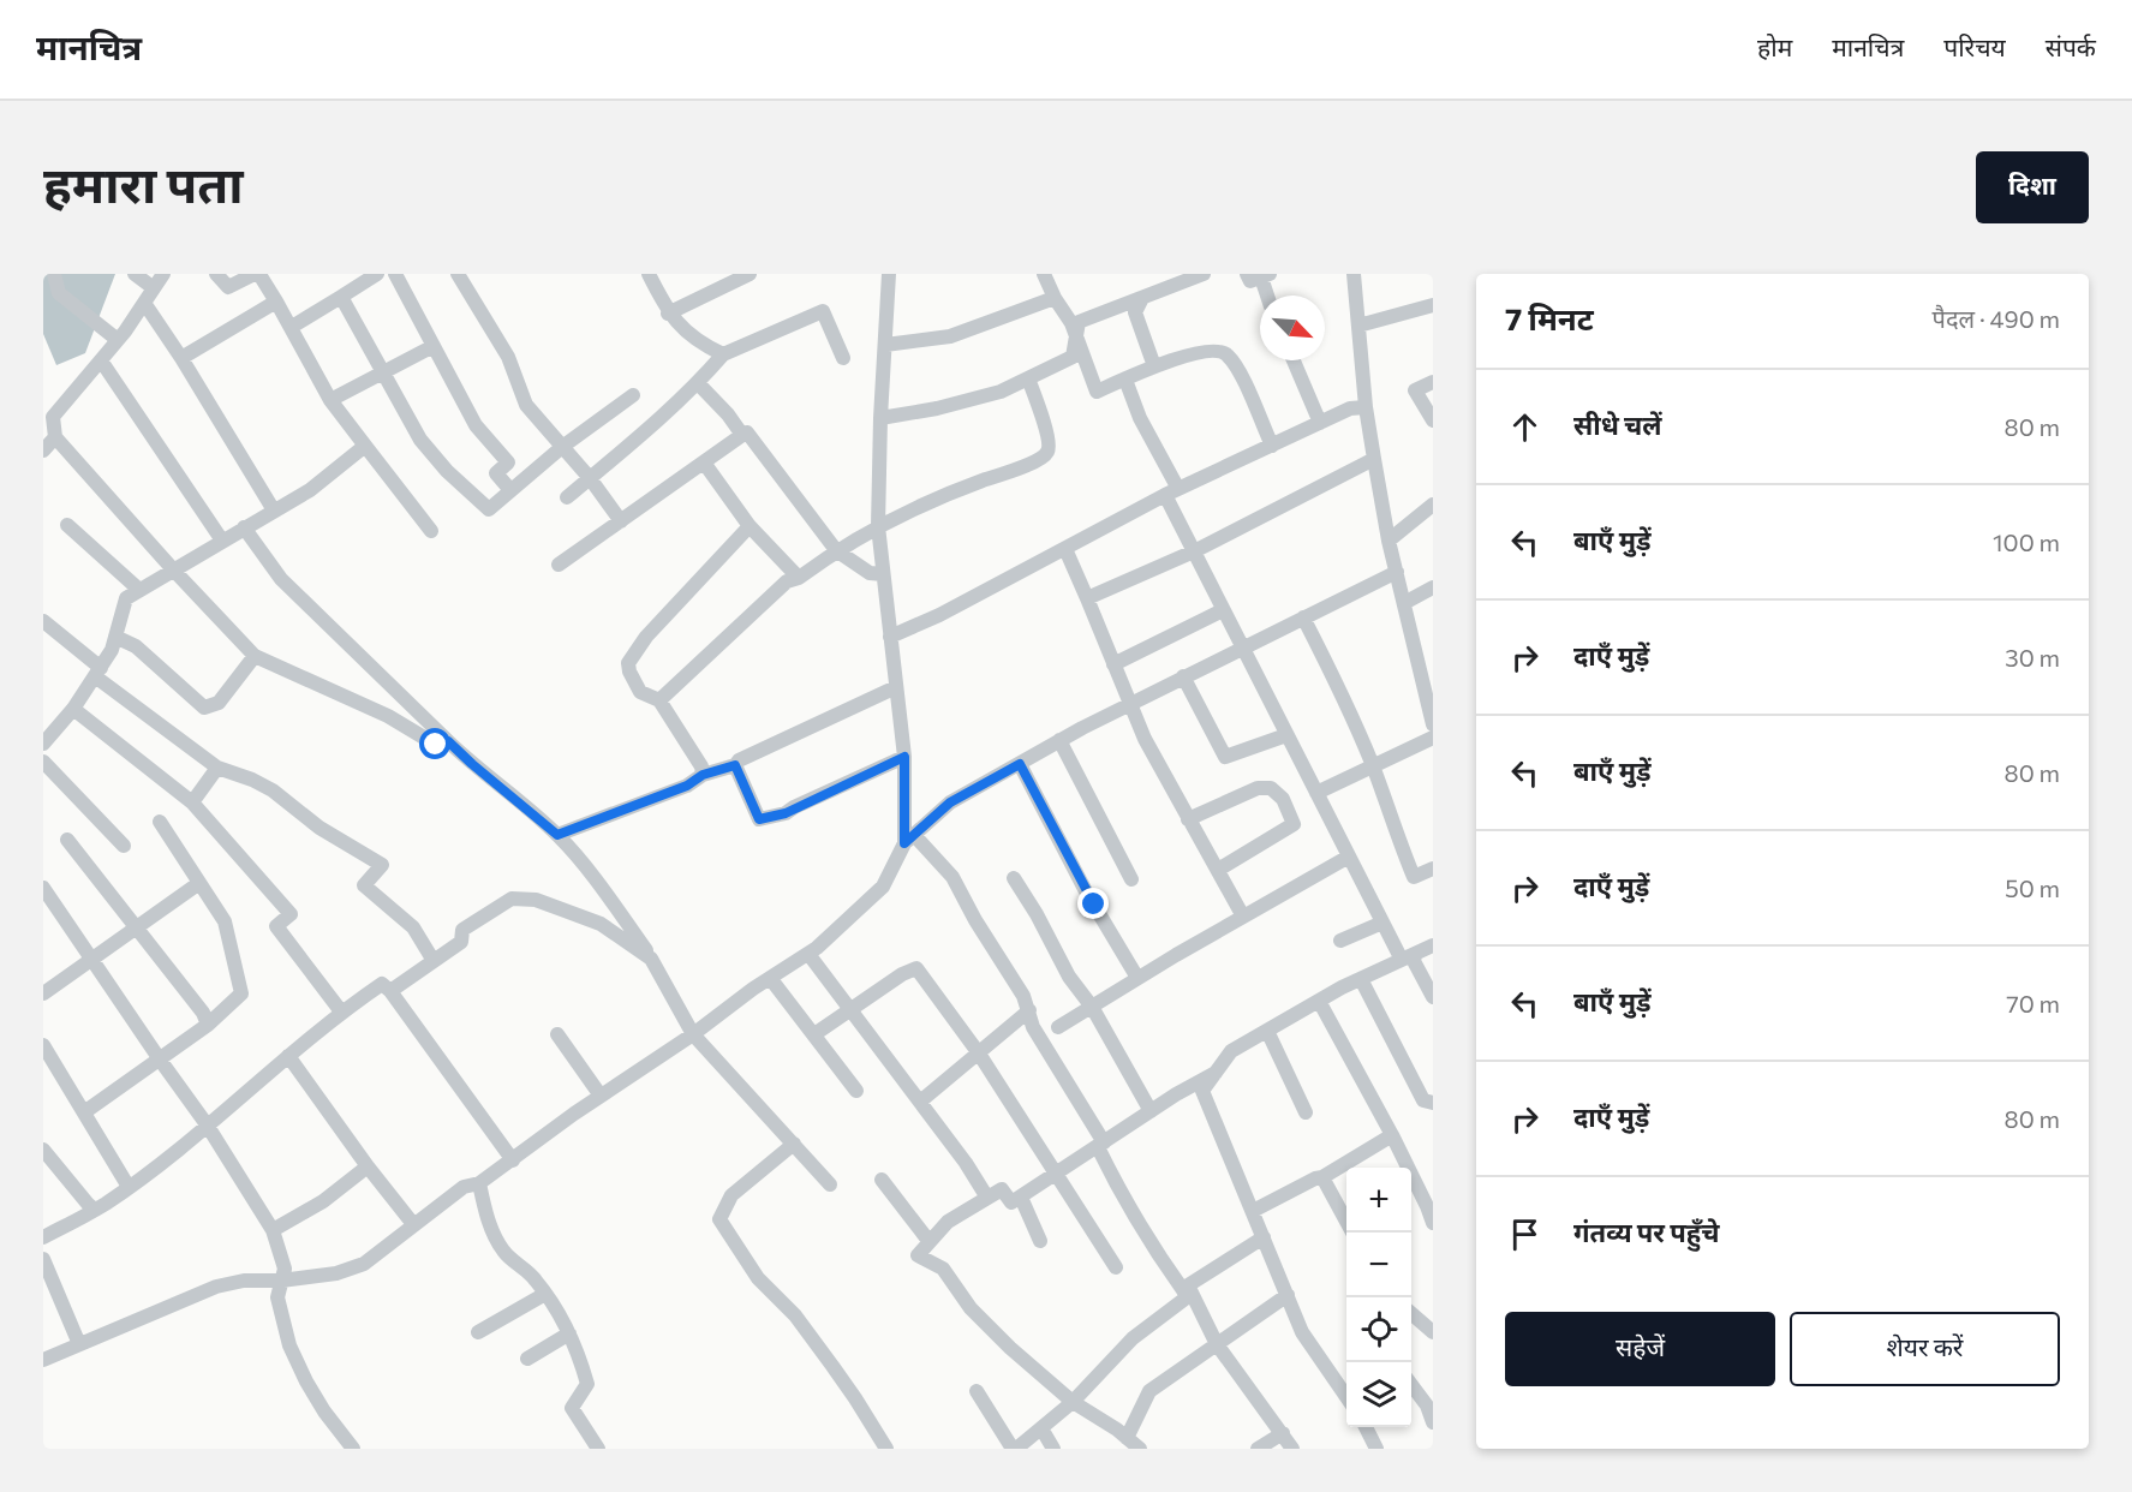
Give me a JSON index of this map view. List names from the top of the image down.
{
  "north": "bottom right",
  "page": {
    "header": "मानचित्र",
    "nav": [
      "होम",
      "मानचित्र",
      "परिचय",
      "संपर्क"
    ],
    "title": "हमारा पता",
    "buttons": [
      "दिशा",
      ["सहेजें", "शेयर करें"]
    ],
    "heading": ["7 मिनट", "पैदल · 490 m"],
    "list": [
      ["सीधे चलें", "80 m"],
      ["बाएँ मुड़ें", "100 m"],
      ["दाएँ मुड़ें", "30 m"],
      ["बाएँ मुड़ें", "80 m"],
      ["दाएँ मुड़ें", "50 m"],
      ["बाएँ मुड़ें", "70 m"],
      ["दाएँ मुड़ें", "80 m"],
      "गंतव्य पर पहुँचे"
    ],
    "map_buttons": ["+", "−"]
  }
}
